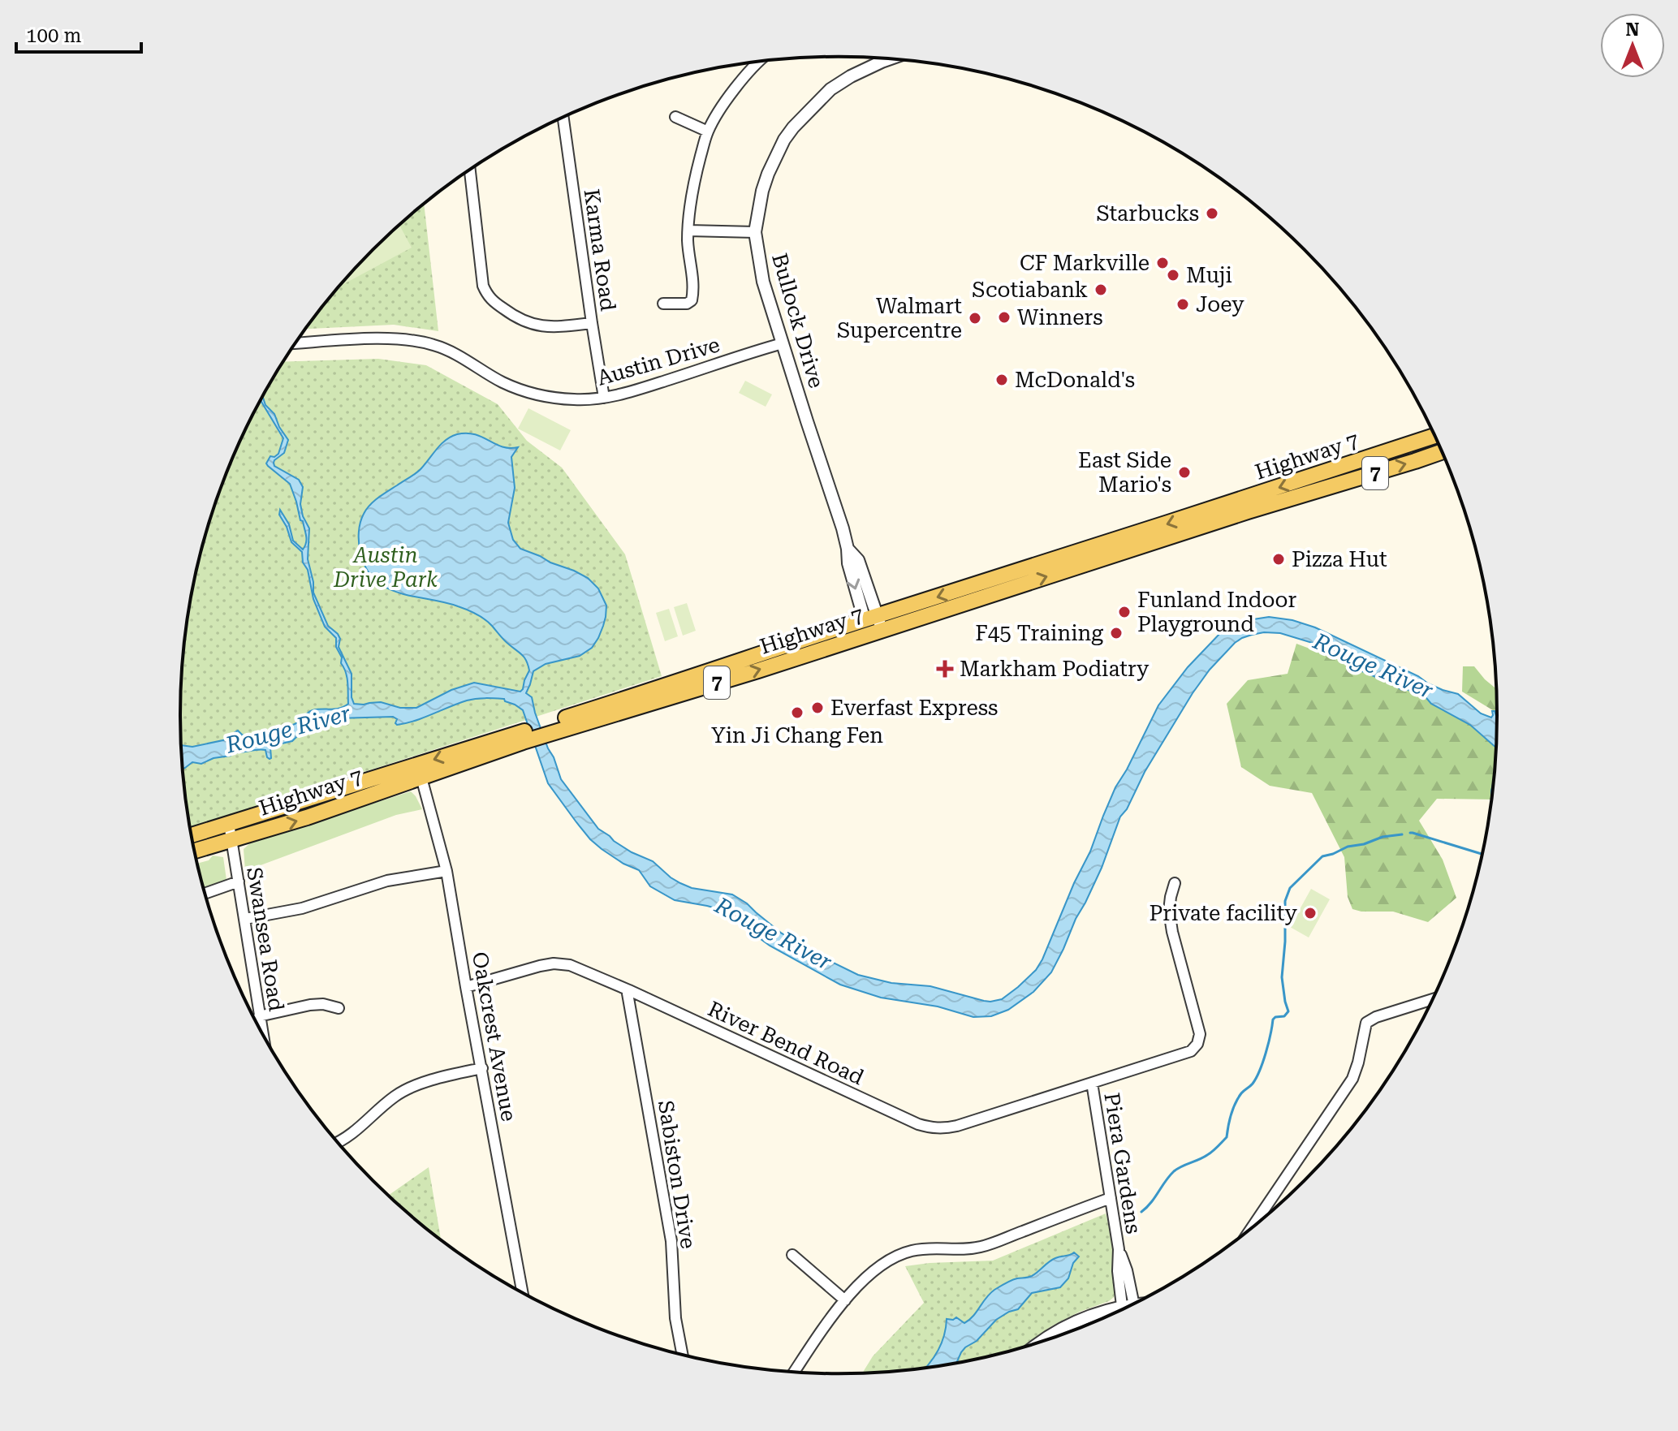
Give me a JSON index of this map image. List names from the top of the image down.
{
  "streets": {
    "main road": ["Highway 7", "7"],
    "street": [
      "Karma Road",
      "Bullock Drive",
      "Austin Drive",
      "Swansea Road",
      "Oakcrest Avenue",
      "River Bend Road",
      "Piera Gardens",
      "Sabiston Drive"
    ]
  },
  "crossings": [
    ["Karma Road", "Austin Drive"],
    ["Bullock Drive", "Austin Drive"],
    ["Bullock Drive", "Highway 7"],
    ["Highway 7", "Swansea Road"],
    ["Highway 7", "Oakcrest Avenue"],
    ["Oakcrest Avenue", "River Bend Road"],
    ["River Bend Road", "Piera Gardens"],
    ["River Bend Road", "Sabiston Drive"]
  ],
  "water": ["Rouge River"],
  "parks": ["Austin Drive Park"],
  "places": {
    "other": [
      "Starbucks",
      "CF Markville",
      "Muji",
      "Scotiabank",
      "Joey",
      "Winners",
      "Walmart Supercentre",
      "McDonald's",
      "East Side Mario's",
      "Pizza Hut",
      "Funland Indoor Playground",
      "F45 Training",
      "Everfast Express",
      "Yin Ji Chang Fen",
      "Private facility"
    ],
    "health": ["Markham Podiatry"]
  },
  "scale_bar": "100 m",
  "north": "top"
}
